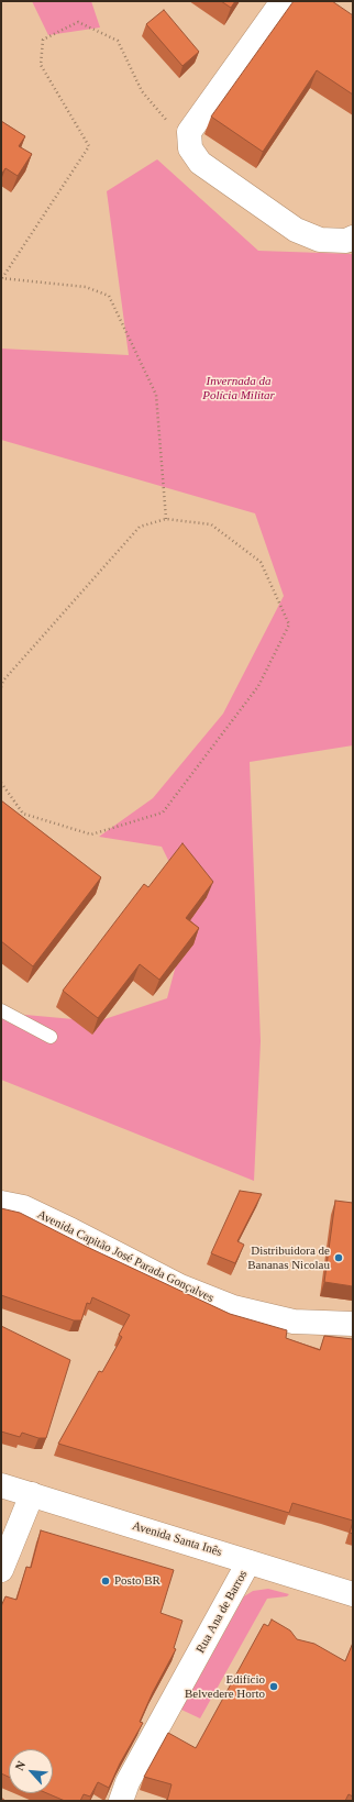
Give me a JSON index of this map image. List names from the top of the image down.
{
  "streets": {
    "street": ["Avenida Capitão José Parada Gonçalves", "Avenida Santa Inês", "Rua Ana de Barros"]
  },
  "crossings": [
    ["Avenida Santa Inês", "Rua Ana de Barros"]
  ],
  "parks": ["Invernada da Polícia Militar"],
  "places": ["Distribuidora de Bananas Nicolau", "Posto BR", "Edifício Belvedere Horto"],
  "north": "top left"
}
